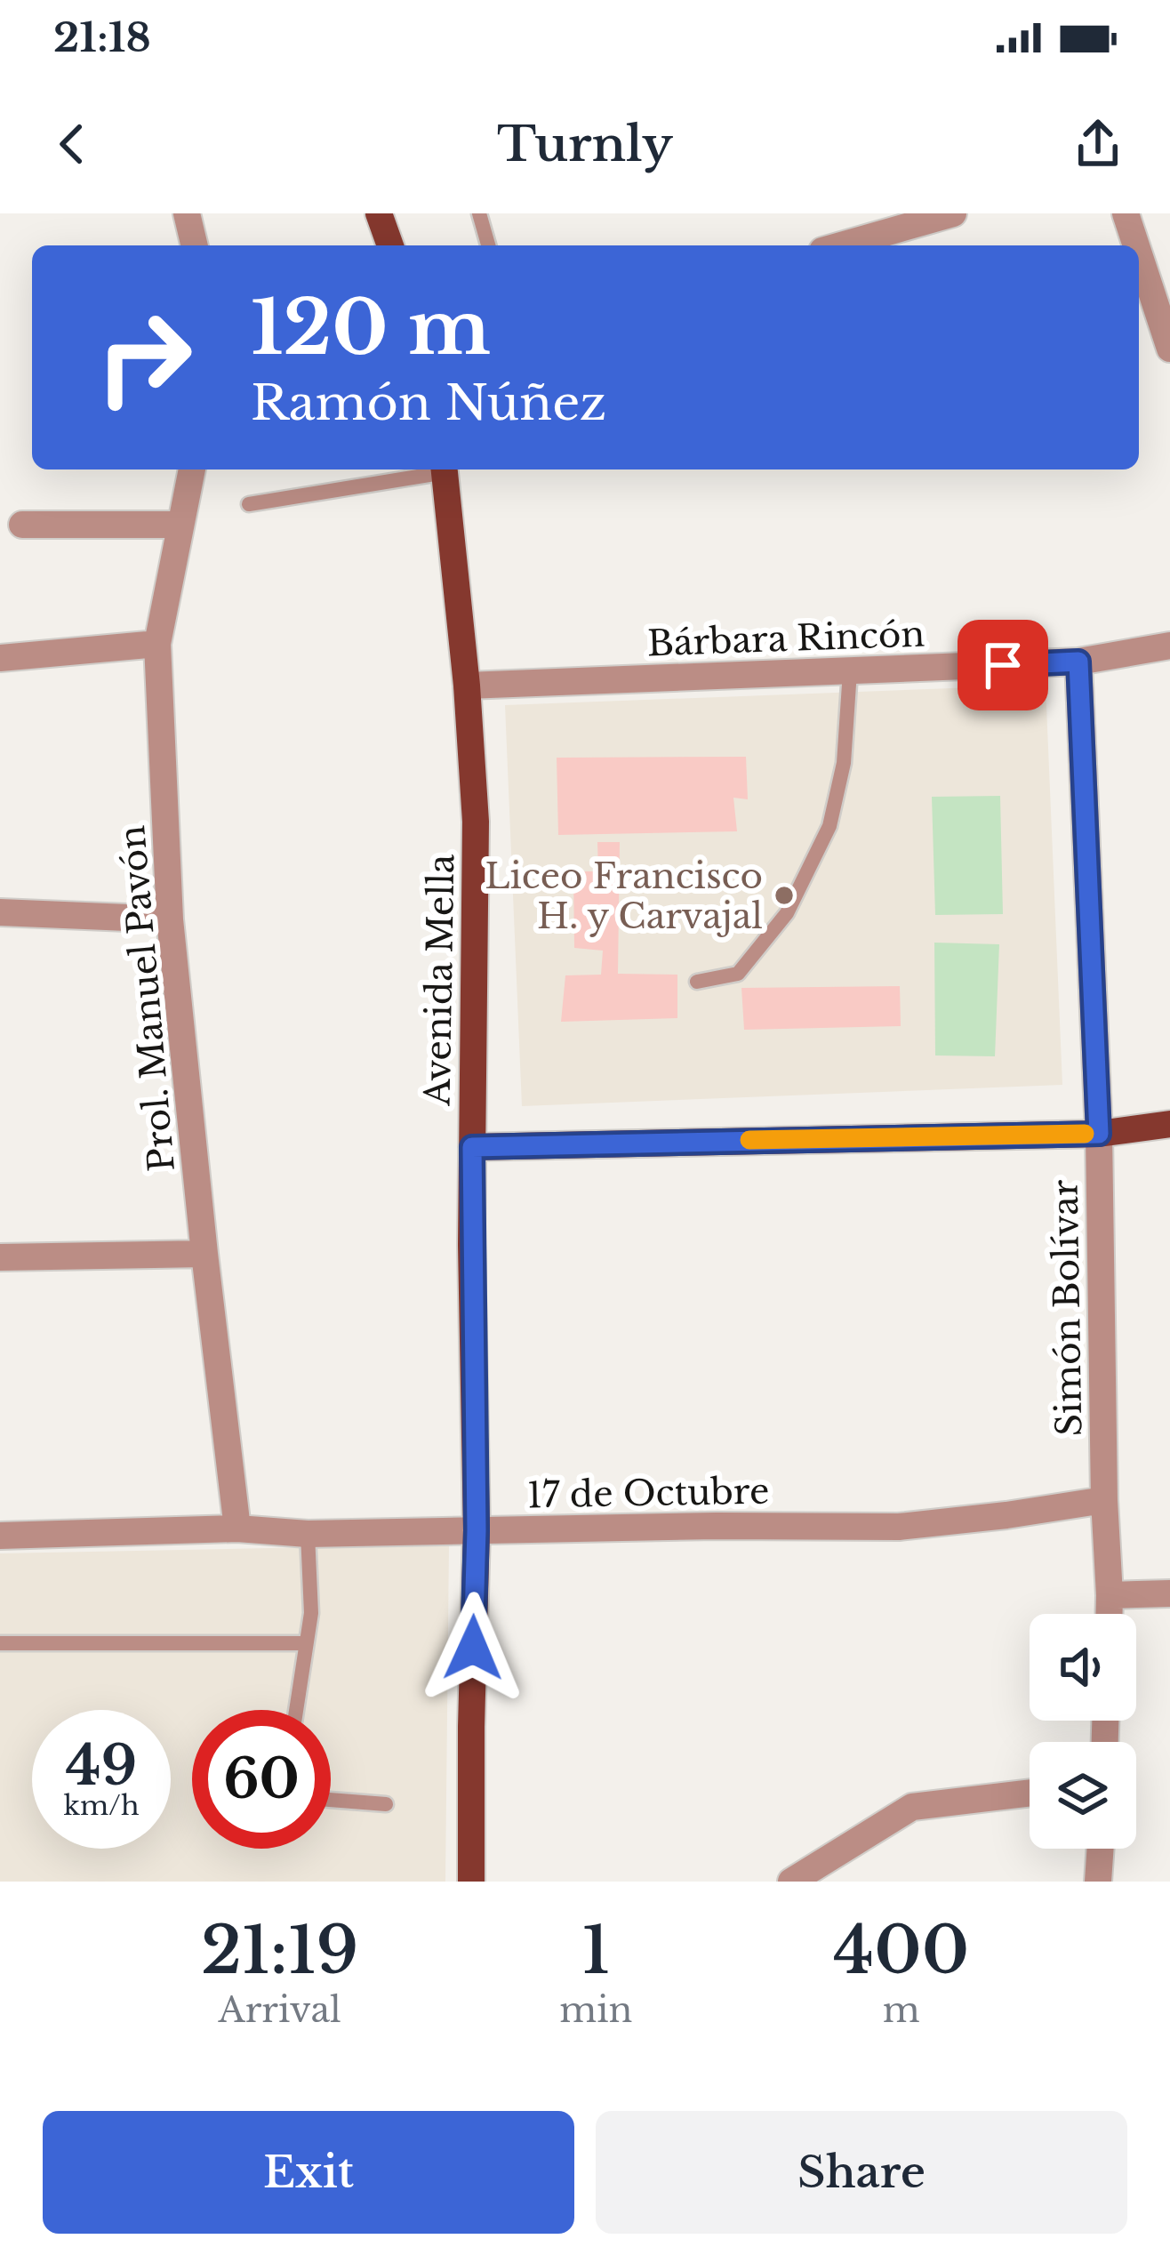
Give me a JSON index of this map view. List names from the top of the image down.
{
  "streets": {
    "main road": ["Avenida Mella"],
    "street": [
      "Bárbara Rincón",
      "Prol. Manuel Pavón",
      "Simón Bolívar",
      "17 de Octubre"
    ]
  },
  "crossings": [
    ["Bárbara Rincón", "Avenida Mella"],
    ["Bárbara Rincón", "Simón Bolívar"],
    ["Avenida Mella", "17 de Octubre"],
    ["Prol. Manuel Pavón", "17 de Octubre"],
    ["Simón Bolívar", "17 de Octubre"]
  ],
  "places": ["Liceo Francisco H. y Carvajal"],
  "page": {
    "status": "21:18",
    "header": "Turnly",
    "turn": ["120 m", "Ramón Núñez"],
    "speed": "49 km/h",
    "limit": "60",
    "eta": [
      "21:19",
      "Arrival",
      "1",
      "min",
      "400",
      "m"
    ],
    "buttons": ["Exit", "Share"]
  }
}
